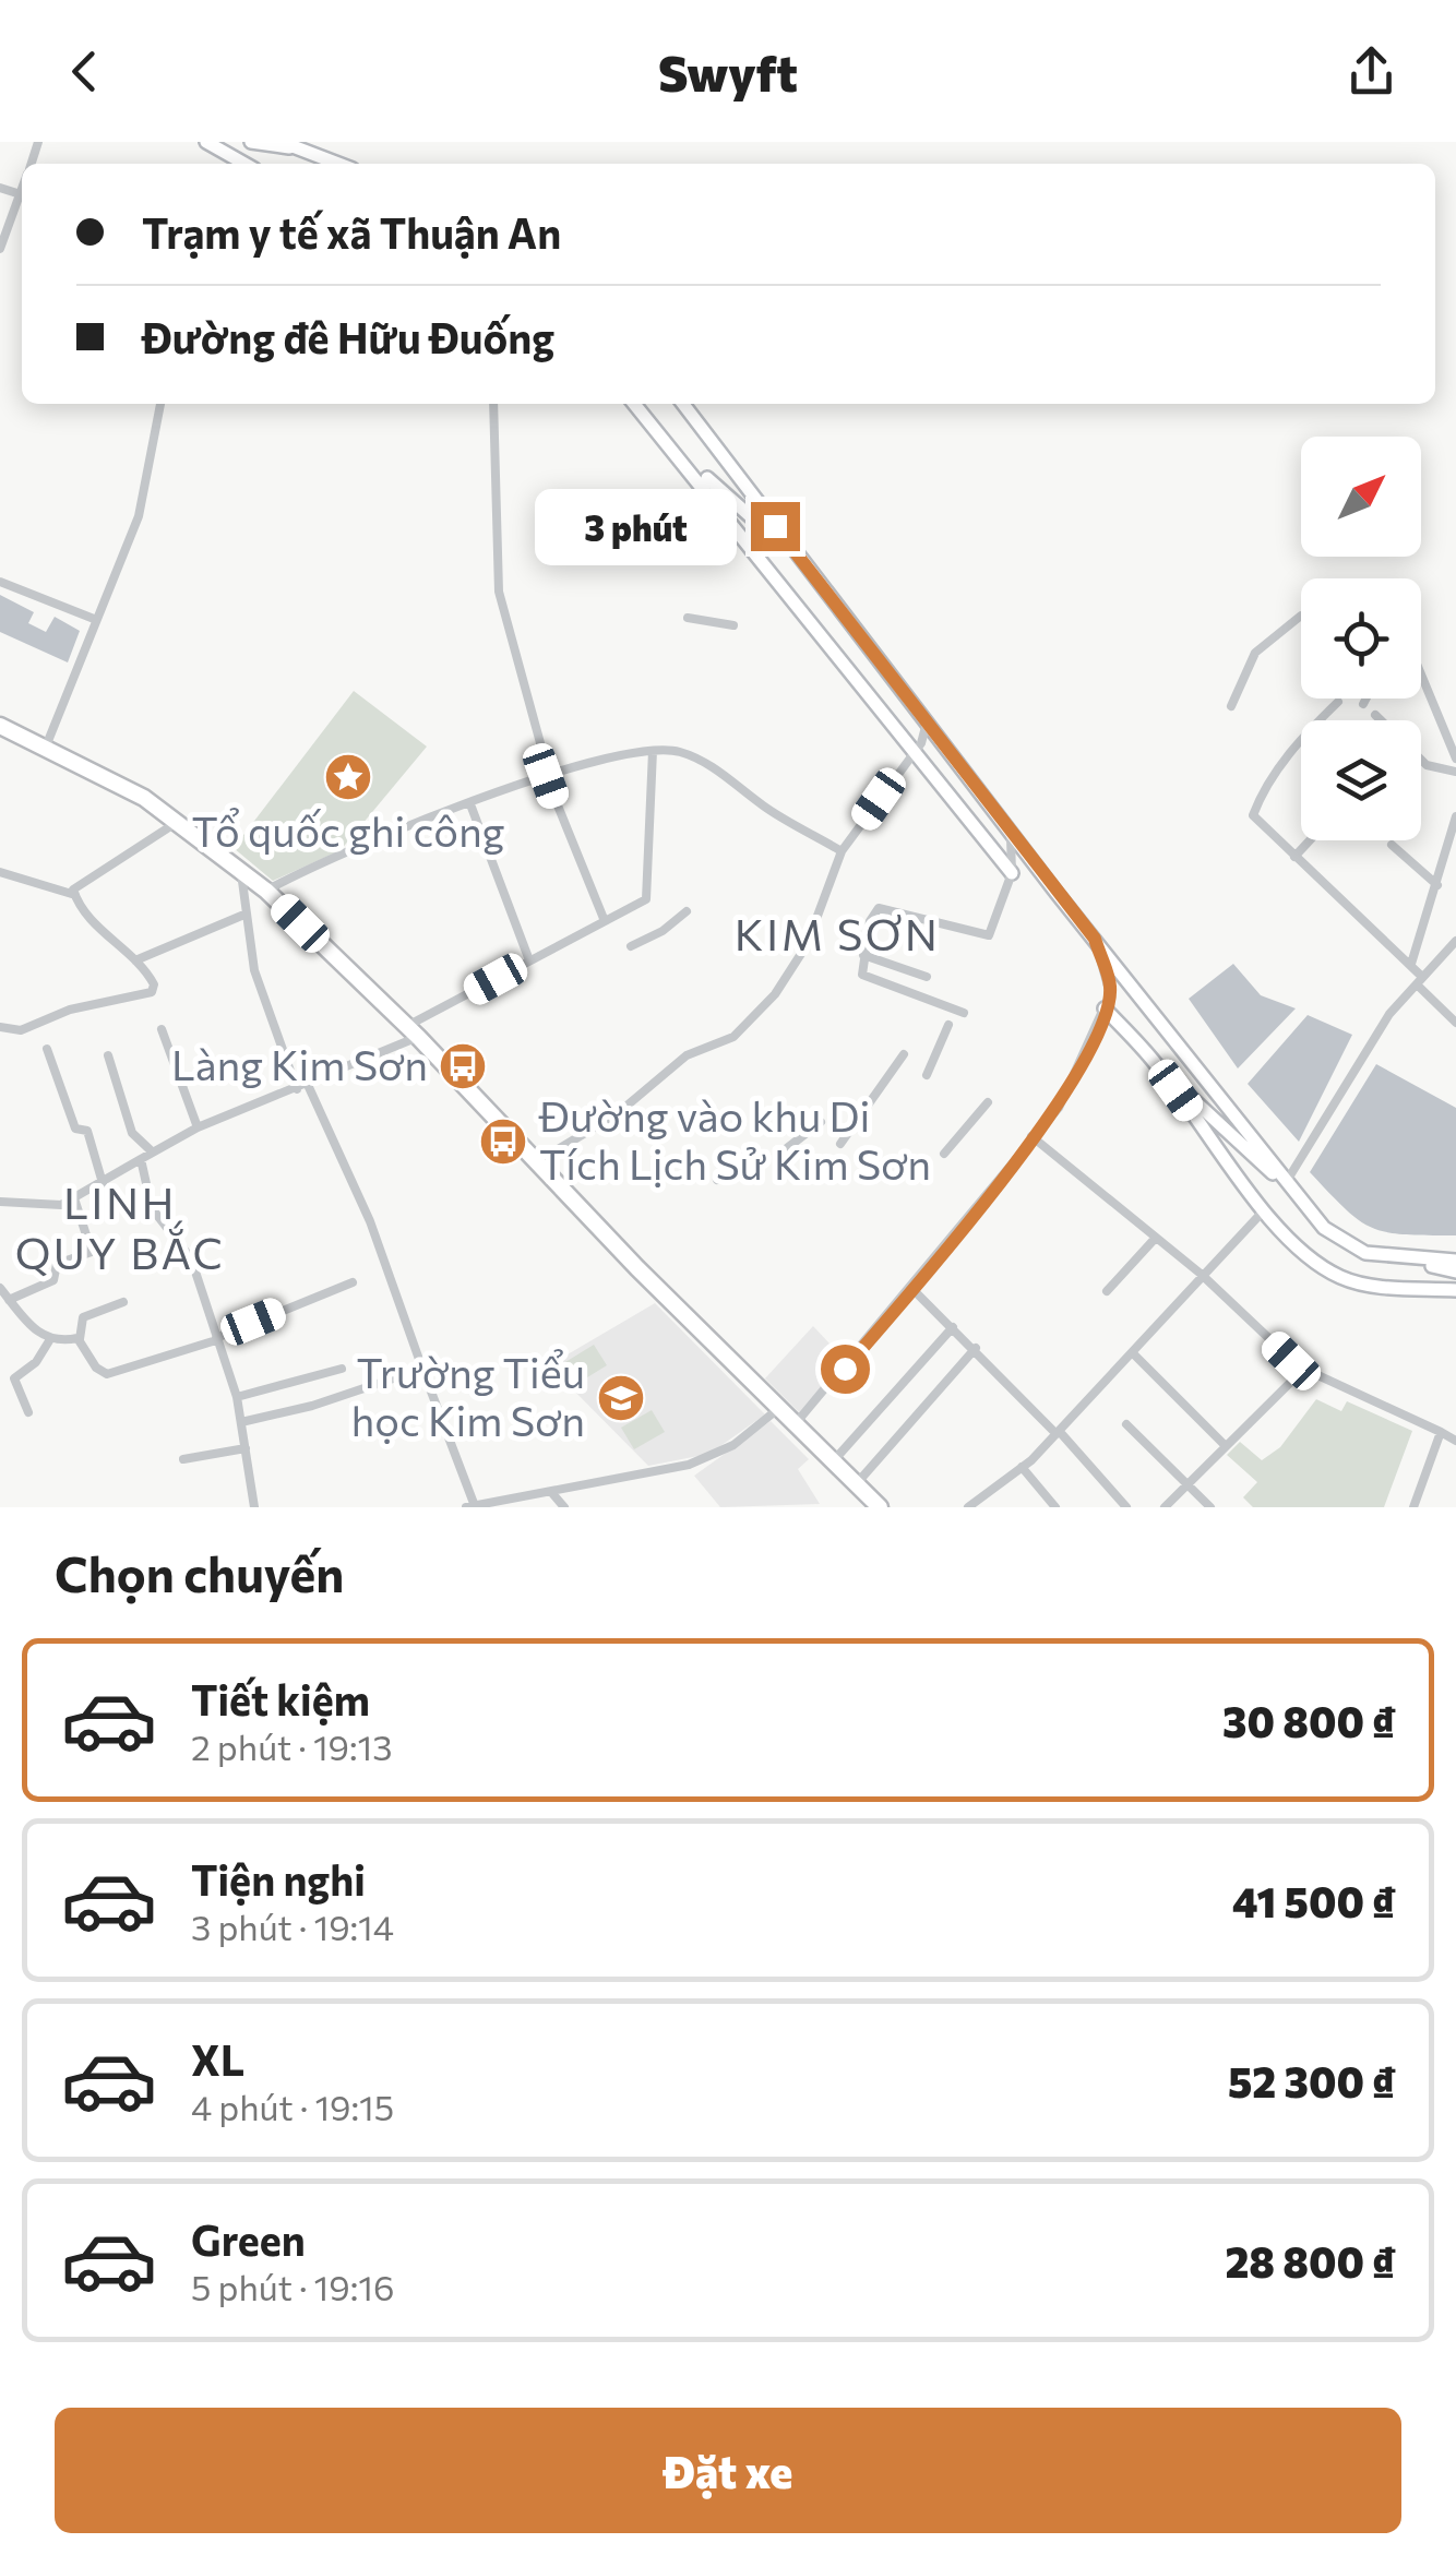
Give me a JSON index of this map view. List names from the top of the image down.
{
  "districts": ["KIM SƠN", "LINH QUY BẮC"],
  "places": {
    "place": ["Tổ quốc ghi công"],
    "bus stop": ["Làng Kim Sơn", "Đường vào khu Di Tích Lịch Sử Kim Sơn"],
    "school or university": ["Trường Tiểu học Kim Sơn"]
  },
  "north": "top right",
  "page": {
    "header": "Swyft",
    "banner": ["Trạm y tế xã Thuận An", "Đường đê Hữu Đuống"],
    "bubble": "3 phút",
    "heading": "Chọn chuyến",
    "list": [
      {
        "name": "Tiết kiệm",
        "note": "2 phút · 19:13",
        "value": "30 800 ₫"
      },
      {
        "name": "Tiện nghi",
        "note": "3 phút · 19:14",
        "value": "41 500 ₫"
      },
      {
        "name": "XL",
        "note": "4 phút · 19:15",
        "value": "52 300 ₫"
      },
      {
        "name": "Green",
        "note": "5 phút · 19:16",
        "value": "28 800 ₫"
      }
    ],
    "buttons": "Đặt xe"
  }
}
